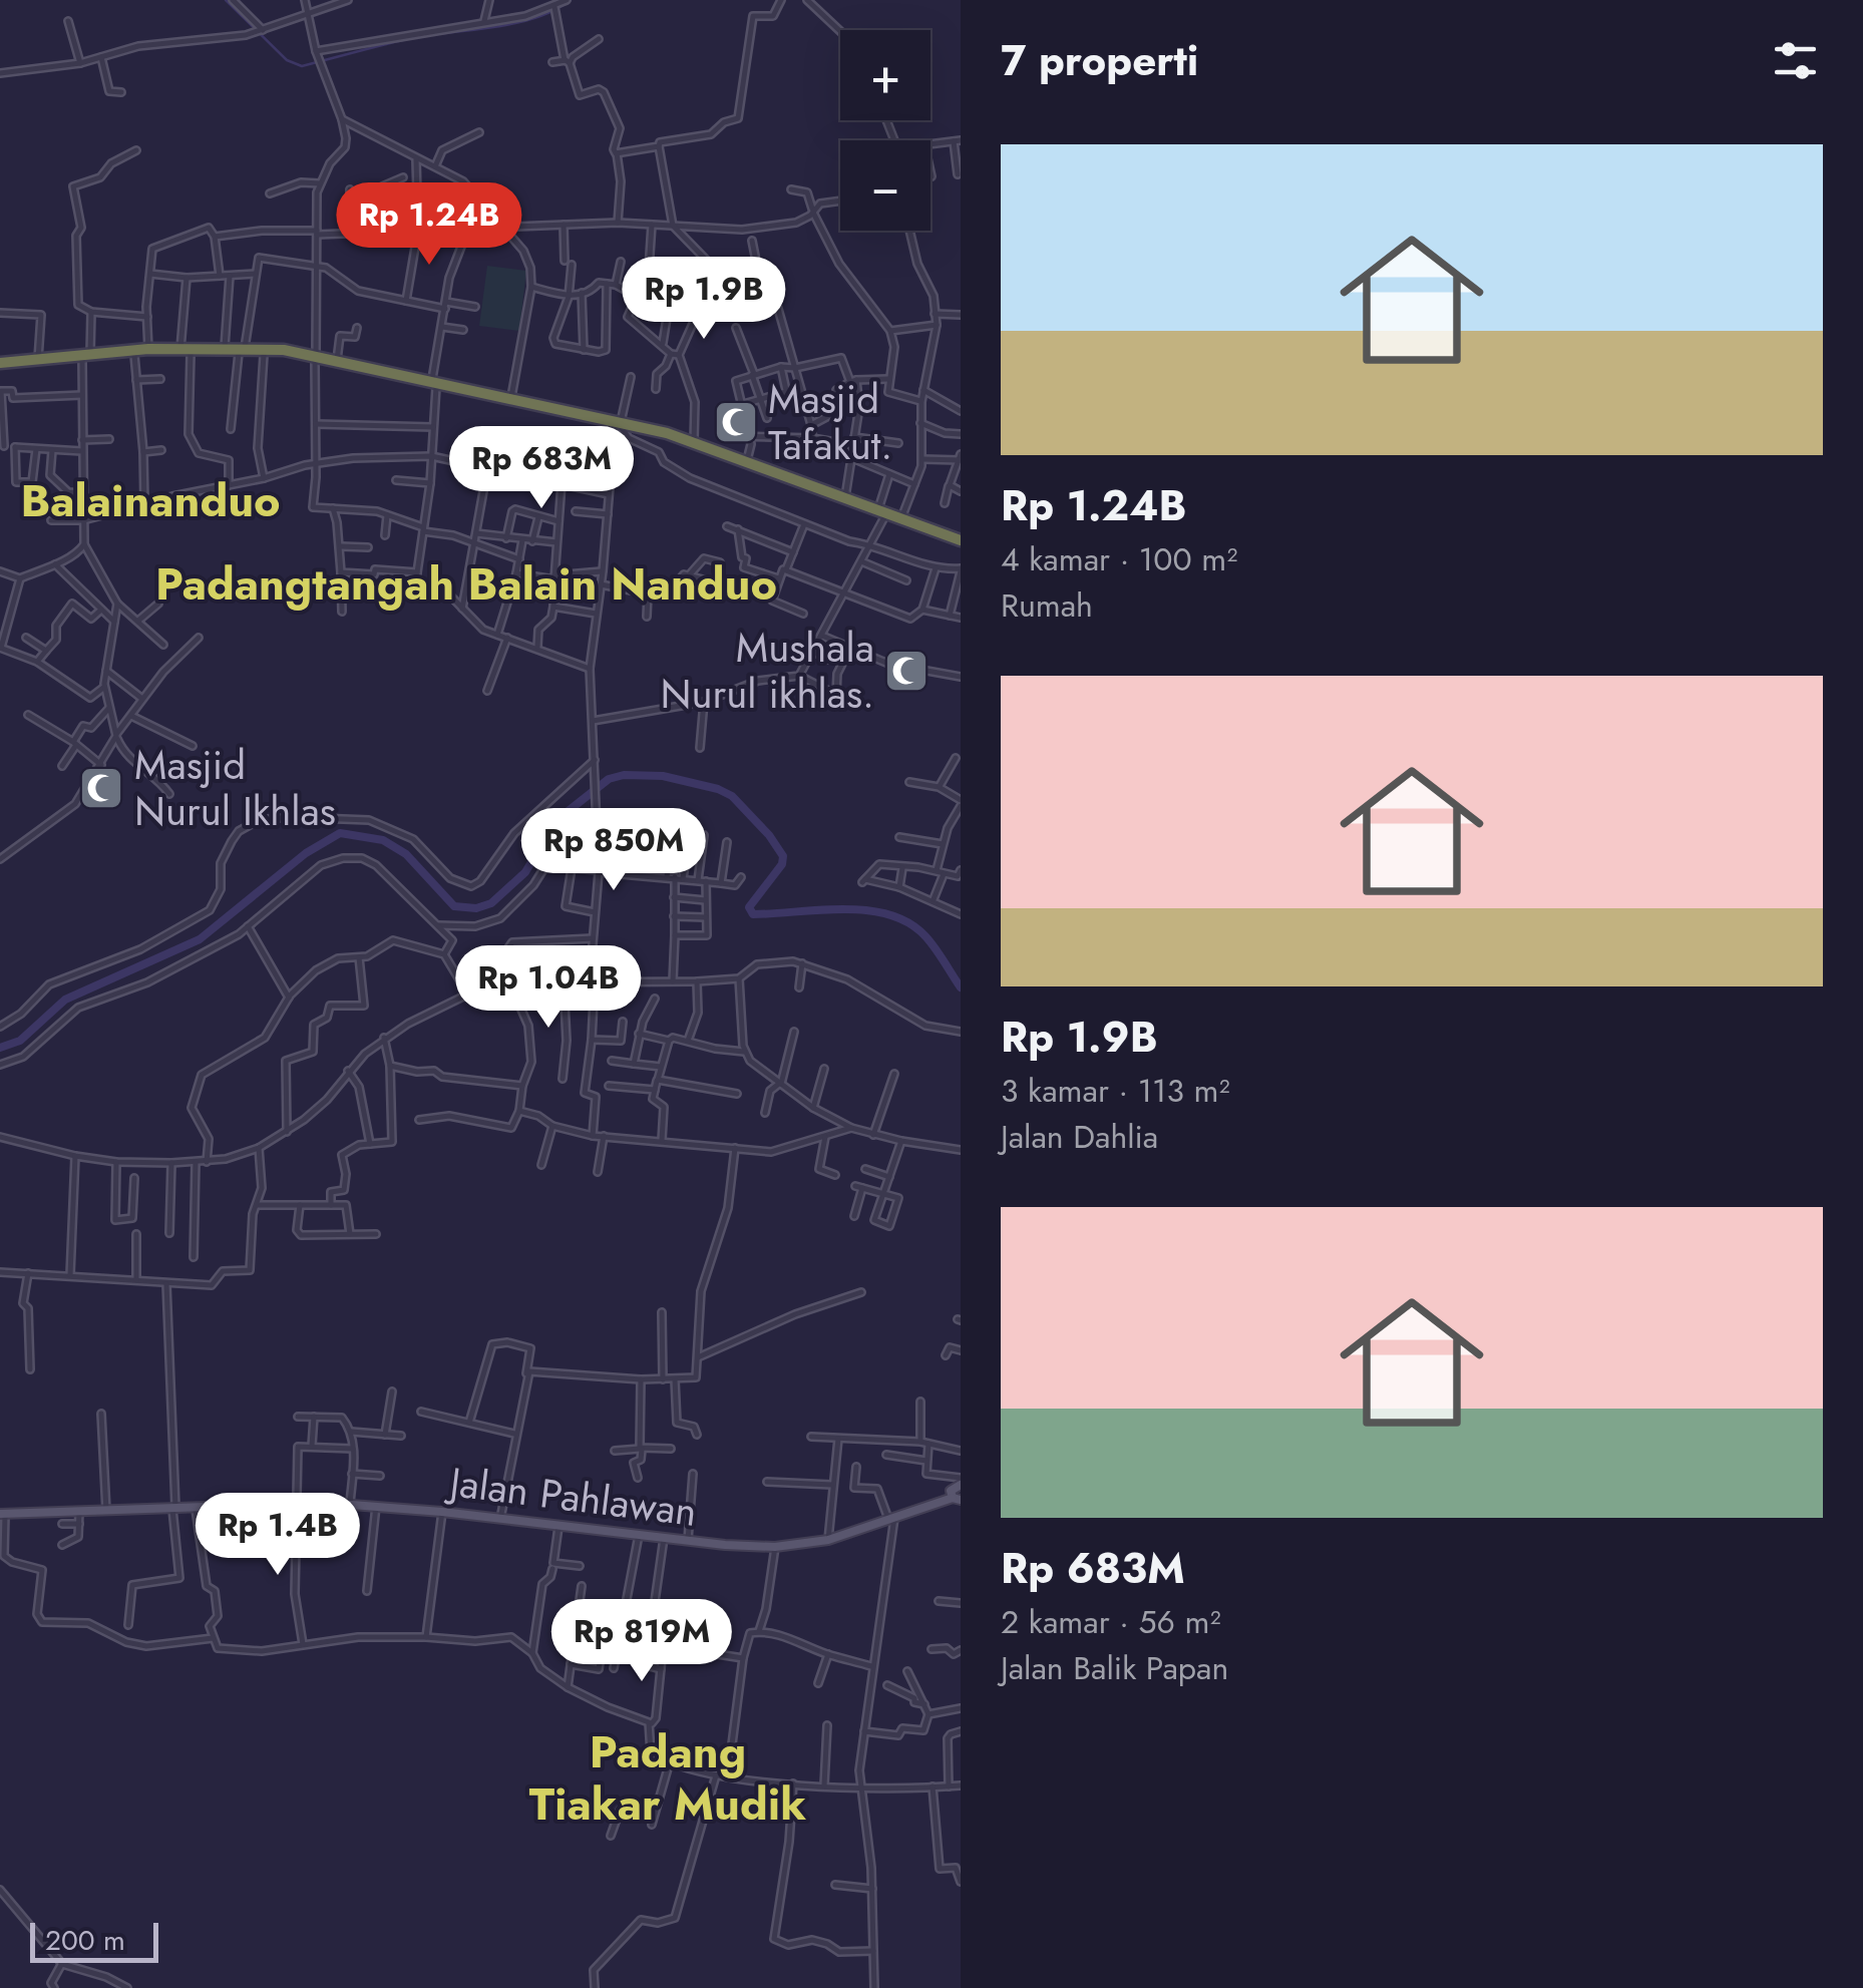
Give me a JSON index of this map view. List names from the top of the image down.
{
  "streets": {
    "main road": ["Jalan Pahlawan"]
  },
  "districts": ["Balainanduo", "Padangtangah Balain Nanduo", "Padang Tiakar Mudik"],
  "places": {
    "mosque": ["Masjid Tafakut.", "Mushala Nurul ikhlas.", "Masjid Nurul Ikhlas"]
  },
  "scale_bar": "200 m",
  "page": {
    "heading": "7 properti",
    "map_buttons": ["+", "−"],
    "list": [
      {
        "name": "Rp 1.24B",
        "note": "4 kamar · 100 m² · Rumah"
      },
      {
        "name": "Rp 1.9B",
        "note": "3 kamar · 113 m² · Jalan Dahlia"
      },
      {
        "name": "Rp 683M",
        "note": "2 kamar · 56 m² · Jalan Balik Papan"
      }
    ],
    "price": [
      "Rp 1.24B",
      "Rp 1.9B",
      "Rp 683M",
      "Rp 850M",
      "Rp 1.04B",
      "Rp 1.4B",
      "Rp 819M"
    ],
    "scale": "200 m"
  }
}
